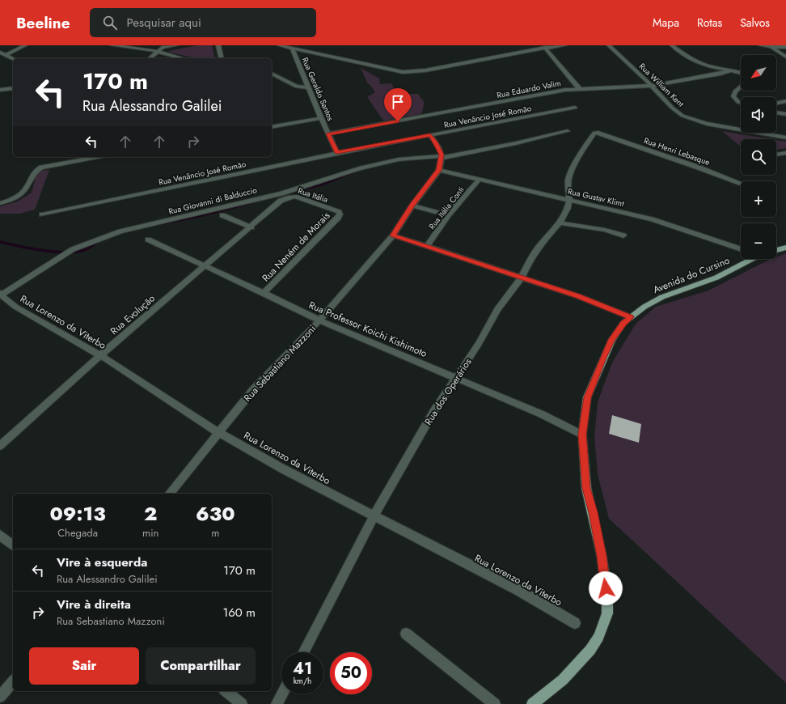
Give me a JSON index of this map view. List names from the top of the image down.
{
  "streets": {
    "main road": ["Avenida do Cursino"],
    "street": [
      "Rua William Kent",
      "Rua Geraldo Santos",
      "Rua Eduardo Valim",
      "Rua Venâncio José Romão",
      "Rua Henri Lebasque",
      "Rua Itália",
      "Rua Gustav Klimt",
      "Rua Giovanni di Balduccio",
      "Rua Itália Conti",
      "Rua Neném de Morais",
      "Rua Evolução",
      "Rua Lorenzo da Viterbo",
      "Rua Professor Koichi Kishimoto",
      "Rua Sebastiano Mazzoni",
      "Rua dos Operários"
    ]
  },
  "crossings": [
    ["Rua William Kent", "Rua Eduardo Valim"],
    ["Rua Geraldo Santos", "Rua Eduardo Valim"],
    ["Rua Geraldo Santos", "Rua Venâncio José Romão"],
    ["Rua Henri Lebasque", "Rua dos Operários"],
    ["Rua Itália", "Rua Giovanni di Balduccio"],
    ["Rua Itália", "Rua Neném de Morais"],
    ["Rua Itália", "Rua Evolução"],
    ["Rua Gustav Klimt", "Rua Itália Conti"],
    ["Rua Gustav Klimt", "Rua Sebastiano Mazzoni"],
    ["Rua Gustav Klimt", "Rua dos Operários"],
    ["Rua Giovanni di Balduccio", "Rua Evolução"],
    ["Rua Giovanni di Balduccio", "Rua Lorenzo da Viterbo"],
    ["Rua Giovanni di Balduccio", "Rua Sebastiano Mazzoni"],
    ["Rua Neném de Morais", "Rua Professor Koichi Kishimoto"],
    ["Avenida do Cursino", "Rua Professor Koichi Kishimoto"],
    ["Rua Evolução", "Rua Lorenzo da Viterbo"],
    ["Rua Evolução", "Rua Professor Koichi Kishimoto"],
    ["Rua Lorenzo da Viterbo", "Rua Sebastiano Mazzoni"],
    ["Rua Lorenzo da Viterbo", "Rua dos Operários"],
    ["Rua Professor Koichi Kishimoto", "Rua Sebastiano Mazzoni"],
    ["Rua Professor Koichi Kishimoto", "Rua dos Operários"]
  ],
  "north": "bottom left",
  "page": {
    "header": "Beeline",
    "search": "Pesquisar aqui",
    "nav": ["Mapa", "Rotas", "Salvos"],
    "map_buttons": ["+", "−"],
    "turn": ["170 m", "Rua Alessandro Galilei"],
    "eta": [
      "09:13",
      "Chegada",
      "2",
      "min",
      "630",
      "m"
    ],
    "list": [
      {
        "name": "Vire à esquerda",
        "note": "Rua Alessandro Galilei",
        "value": "170 m"
      },
      {
        "name": "Vire à direita",
        "note": "Rua Sebastiano Mazzoni",
        "value": "160 m"
      }
    ],
    "buttons": ["Sair", "Compartilhar"],
    "speed": "41 km/h",
    "limit": "50"
  }
}
